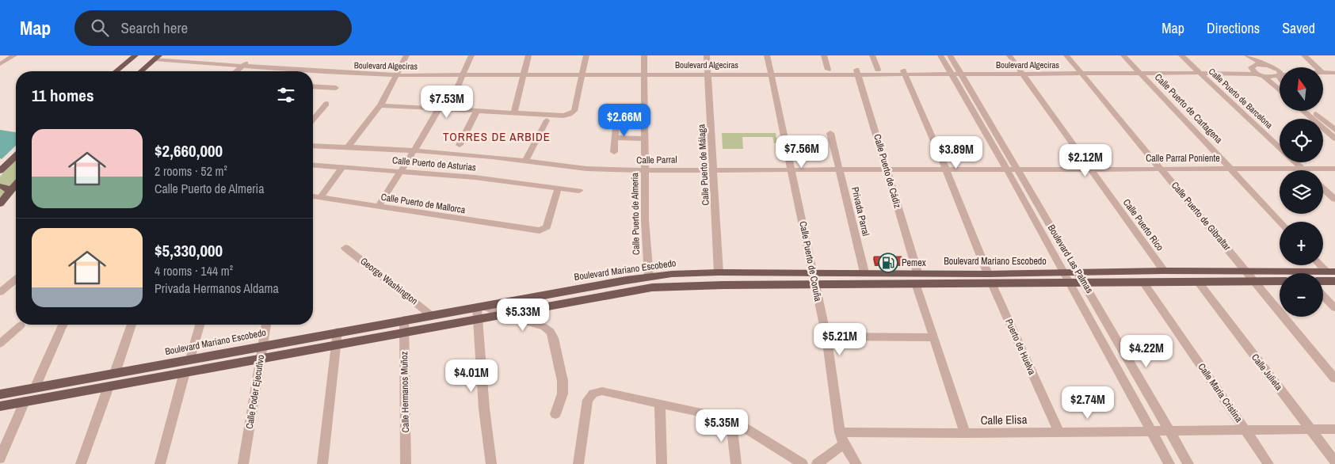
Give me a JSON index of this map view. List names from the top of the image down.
{
  "streets": {
    "main road": ["Boulevard Mariano Escobedo"],
    "street": [
      "Boulevard Algeciras",
      "Calle Puerto de Barcelona",
      "Calle Puerto de Cartagena",
      "Calle Parral Poniente",
      "Calle Parral",
      "Calle Puerto de Asturias",
      "Calle Puerto de Málaga",
      "Calle Puerto de Cádiz",
      "Calle Puerto de Mallorca",
      "Privada Parral",
      "Calle Puerto de Almeria",
      "Calle Puerto de Gibraltar",
      "Calle Puerto Rico",
      "Boulevard Las Palmas",
      "Calle Puerto de Coruña",
      "George Washington",
      "Puerto de Huelva",
      "Calle Julieta",
      "Calle Poder Ejecutivo",
      "Calle Hermanos Muñoz",
      "Calle María Cristina",
      "Calle Elisa"
    ]
  },
  "crossings": [
    ["Boulevard Algeciras", "Calle Puerto de Barcelona"],
    ["Boulevard Algeciras", "Calle Puerto de Cartagena"],
    ["Boulevard Algeciras", "Calle Puerto de Málaga"],
    ["Boulevard Algeciras", "Calle Puerto de Cádiz"],
    ["Boulevard Algeciras", "Calle Puerto de Almeria"],
    ["Boulevard Algeciras", "Calle Puerto de Gibraltar"],
    ["Boulevard Algeciras", "Calle Puerto Rico"],
    ["Boulevard Algeciras", "Boulevard Las Palmas"],
    ["Boulevard Algeciras", "Calle Puerto de Coruña"],
    ["Boulevard Algeciras", "Puerto de Huelva"],
    ["Calle Puerto de Barcelona", "Calle Parral Poniente"],
    ["Calle Puerto de Cartagena", "Calle Parral Poniente"],
    ["Calle Parral Poniente", "Calle Parral"],
    ["Calle Parral Poniente", "Calle Puerto de Gibraltar"],
    ["Calle Parral Poniente", "Calle Puerto Rico"],
    ["Calle Parral Poniente", "Boulevard Las Palmas"],
    ["Calle Parral", "Calle Puerto de Málaga"],
    ["Calle Parral", "Calle Puerto de Cádiz"],
    ["Calle Parral", "Privada Parral"],
    ["Calle Parral", "Calle Puerto de Almeria"],
    ["Calle Parral", "Boulevard Las Palmas"],
    ["Calle Parral", "Calle Puerto de Coruña"],
    ["Calle Parral", "Puerto de Huelva"],
    ["Calle Puerto de Asturias", "Calle Puerto de Mallorca"],
    ["Calle Puerto de Málaga", "Boulevard Mariano Escobedo"],
    ["Calle Puerto de Cádiz", "Boulevard Mariano Escobedo"],
    ["Privada Parral", "Boulevard Mariano Escobedo"],
    ["Calle Puerto de Almeria", "Boulevard Mariano Escobedo"],
    ["Calle Puerto de Gibraltar", "Boulevard Mariano Escobedo"],
    ["Calle Puerto Rico", "Boulevard Mariano Escobedo"],
    ["Boulevard Las Palmas", "Boulevard Mariano Escobedo"],
    ["Boulevard Las Palmas", "Calle Elisa"],
    ["Calle Puerto de Coruña", "Boulevard Mariano Escobedo"],
    ["Calle Puerto de Coruña", "Calle Elisa"],
    ["Boulevard Mariano Escobedo", "George Washington"],
    ["Boulevard Mariano Escobedo", "Puerto de Huelva"],
    ["Boulevard Mariano Escobedo", "Calle Julieta"],
    ["Boulevard Mariano Escobedo", "Calle Poder Ejecutivo"],
    ["Boulevard Mariano Escobedo", "Calle Hermanos Muñoz"],
    ["Boulevard Mariano Escobedo", "Calle María Cristina"],
    ["Puerto de Huelva", "Calle Elisa"],
    ["Calle Julieta", "Calle Elisa"],
    ["Calle María Cristina", "Calle Elisa"]
  ],
  "districts": ["TORRES DE ARBIDE"],
  "places": {
    "fuel station": ["Pemex"]
  },
  "north": "top",
  "page": {
    "header": "Map",
    "search": "Search here",
    "nav": ["Map", "Directions", "Saved"],
    "map_buttons": ["+", "−"],
    "heading": "11 homes",
    "price": [
      "$7.53M",
      "$2.66M",
      "$7.56M",
      "$3.89M",
      "$2.12M",
      "$5.33M",
      "$5.21M",
      "$4.22M",
      "$4.01M",
      "$2.74M",
      "$5.35M"
    ],
    "list": [
      {
        "name": "$2,660,000",
        "note": "2 rooms · 52 m² · Calle Puerto de Almeria"
      },
      {
        "name": "$5,330,000",
        "note": "4 rooms · 144 m² · Privada Hermanos Aldama"
      }
    ]
  }
}
